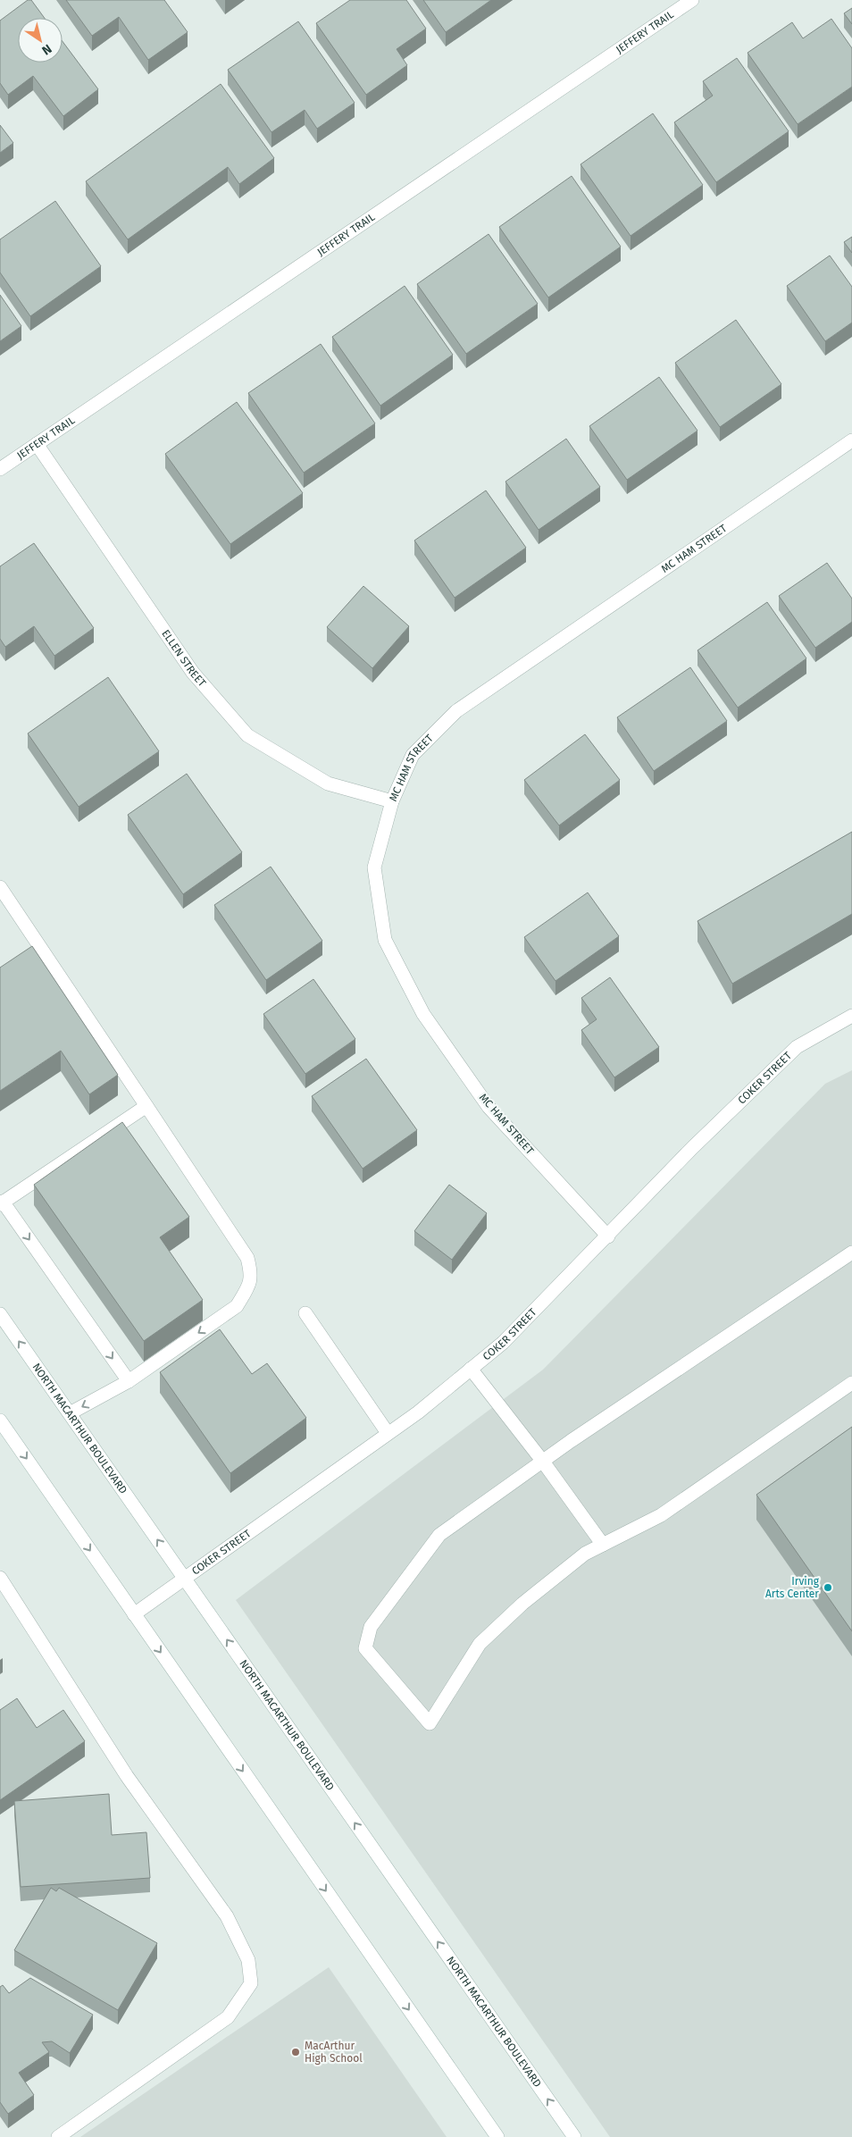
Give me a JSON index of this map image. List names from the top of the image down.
{
  "streets": {
    "street": [
      "JEFFERY TRAIL",
      "MC HAM STREET",
      "ELLEN STREET",
      "COKER STREET",
      "NORTH MACARTHUR BOULEVARD"
    ]
  },
  "crossings": [
    ["JEFFERY TRAIL", "ELLEN STREET"],
    ["MC HAM STREET", "ELLEN STREET"],
    ["MC HAM STREET", "COKER STREET"],
    ["COKER STREET", "NORTH MACARTHUR BOULEVARD"]
  ],
  "places": ["Irving Arts Center", "MacArthur High School"],
  "north": "bottom right"
}
